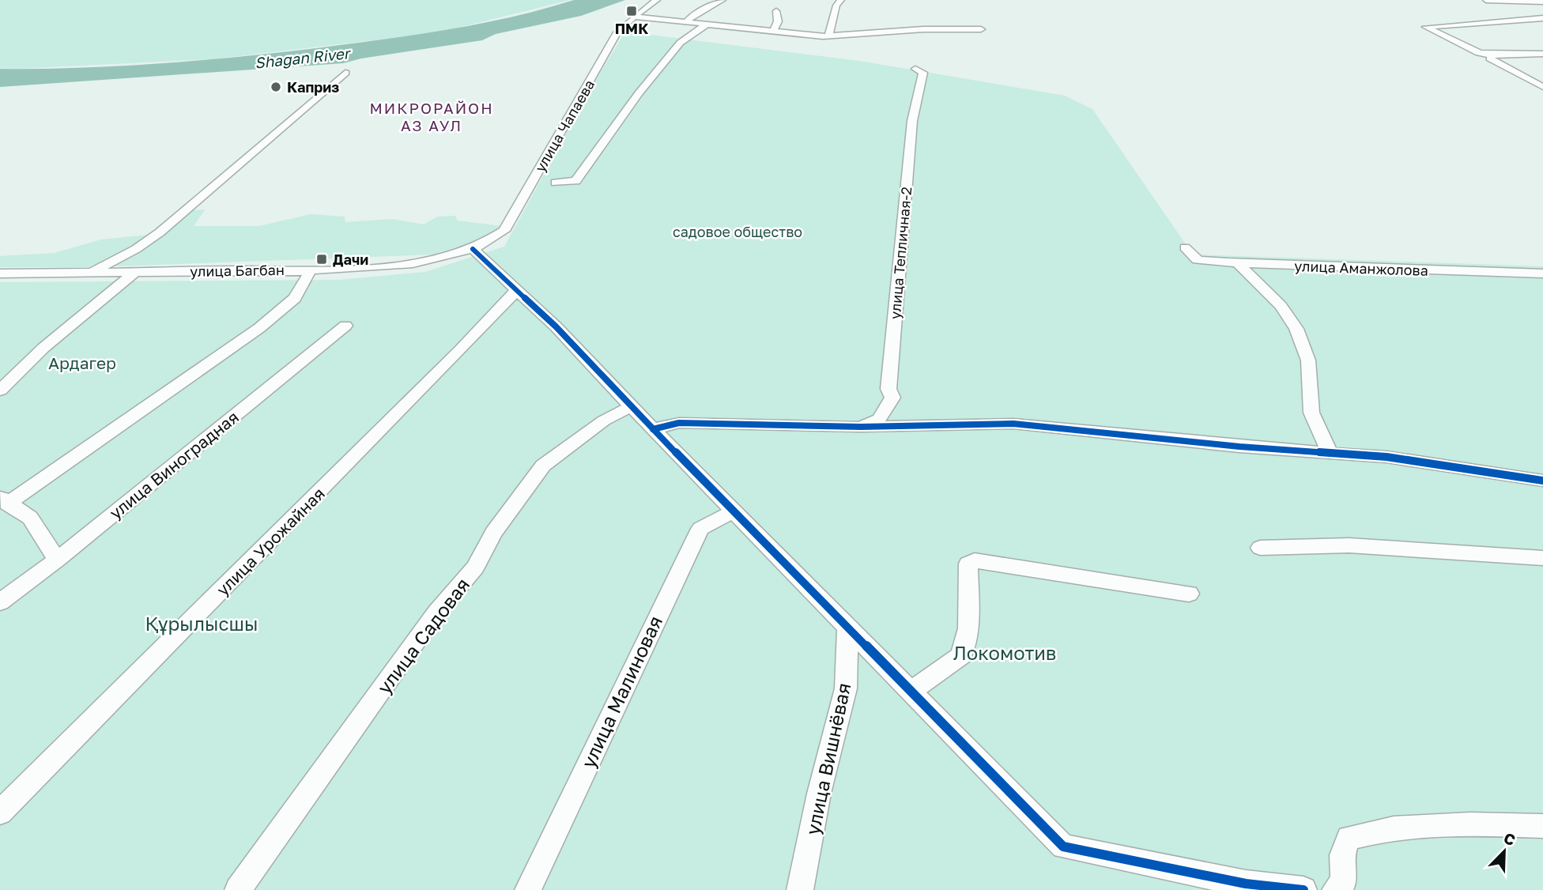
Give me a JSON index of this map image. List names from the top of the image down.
{
  "streets": {
    "street": [
      "улица Чапаева",
      "улица Тепличная-2",
      "улица Аманжолова",
      "улица Багбан",
      "улица Виноградная",
      "улица Урожайная",
      "улица Садовая",
      "улица Малиновая",
      "улица Вишнёвая"
    ]
  },
  "crossings": [
    ["улица Чапаева", "улица Багбан"]
  ],
  "districts": ["МИКРОРАЙОН АЗ АУЛ"],
  "water": ["Shagan River"],
  "parks": [
    "садовое общество",
    "Ардагер",
    "Құрылысшы",
    "Локомотив"
  ],
  "places": {
    "transit": ["ПМК", "Дачи"],
    "other": ["Каприз"]
  },
  "north": "top right"
}
